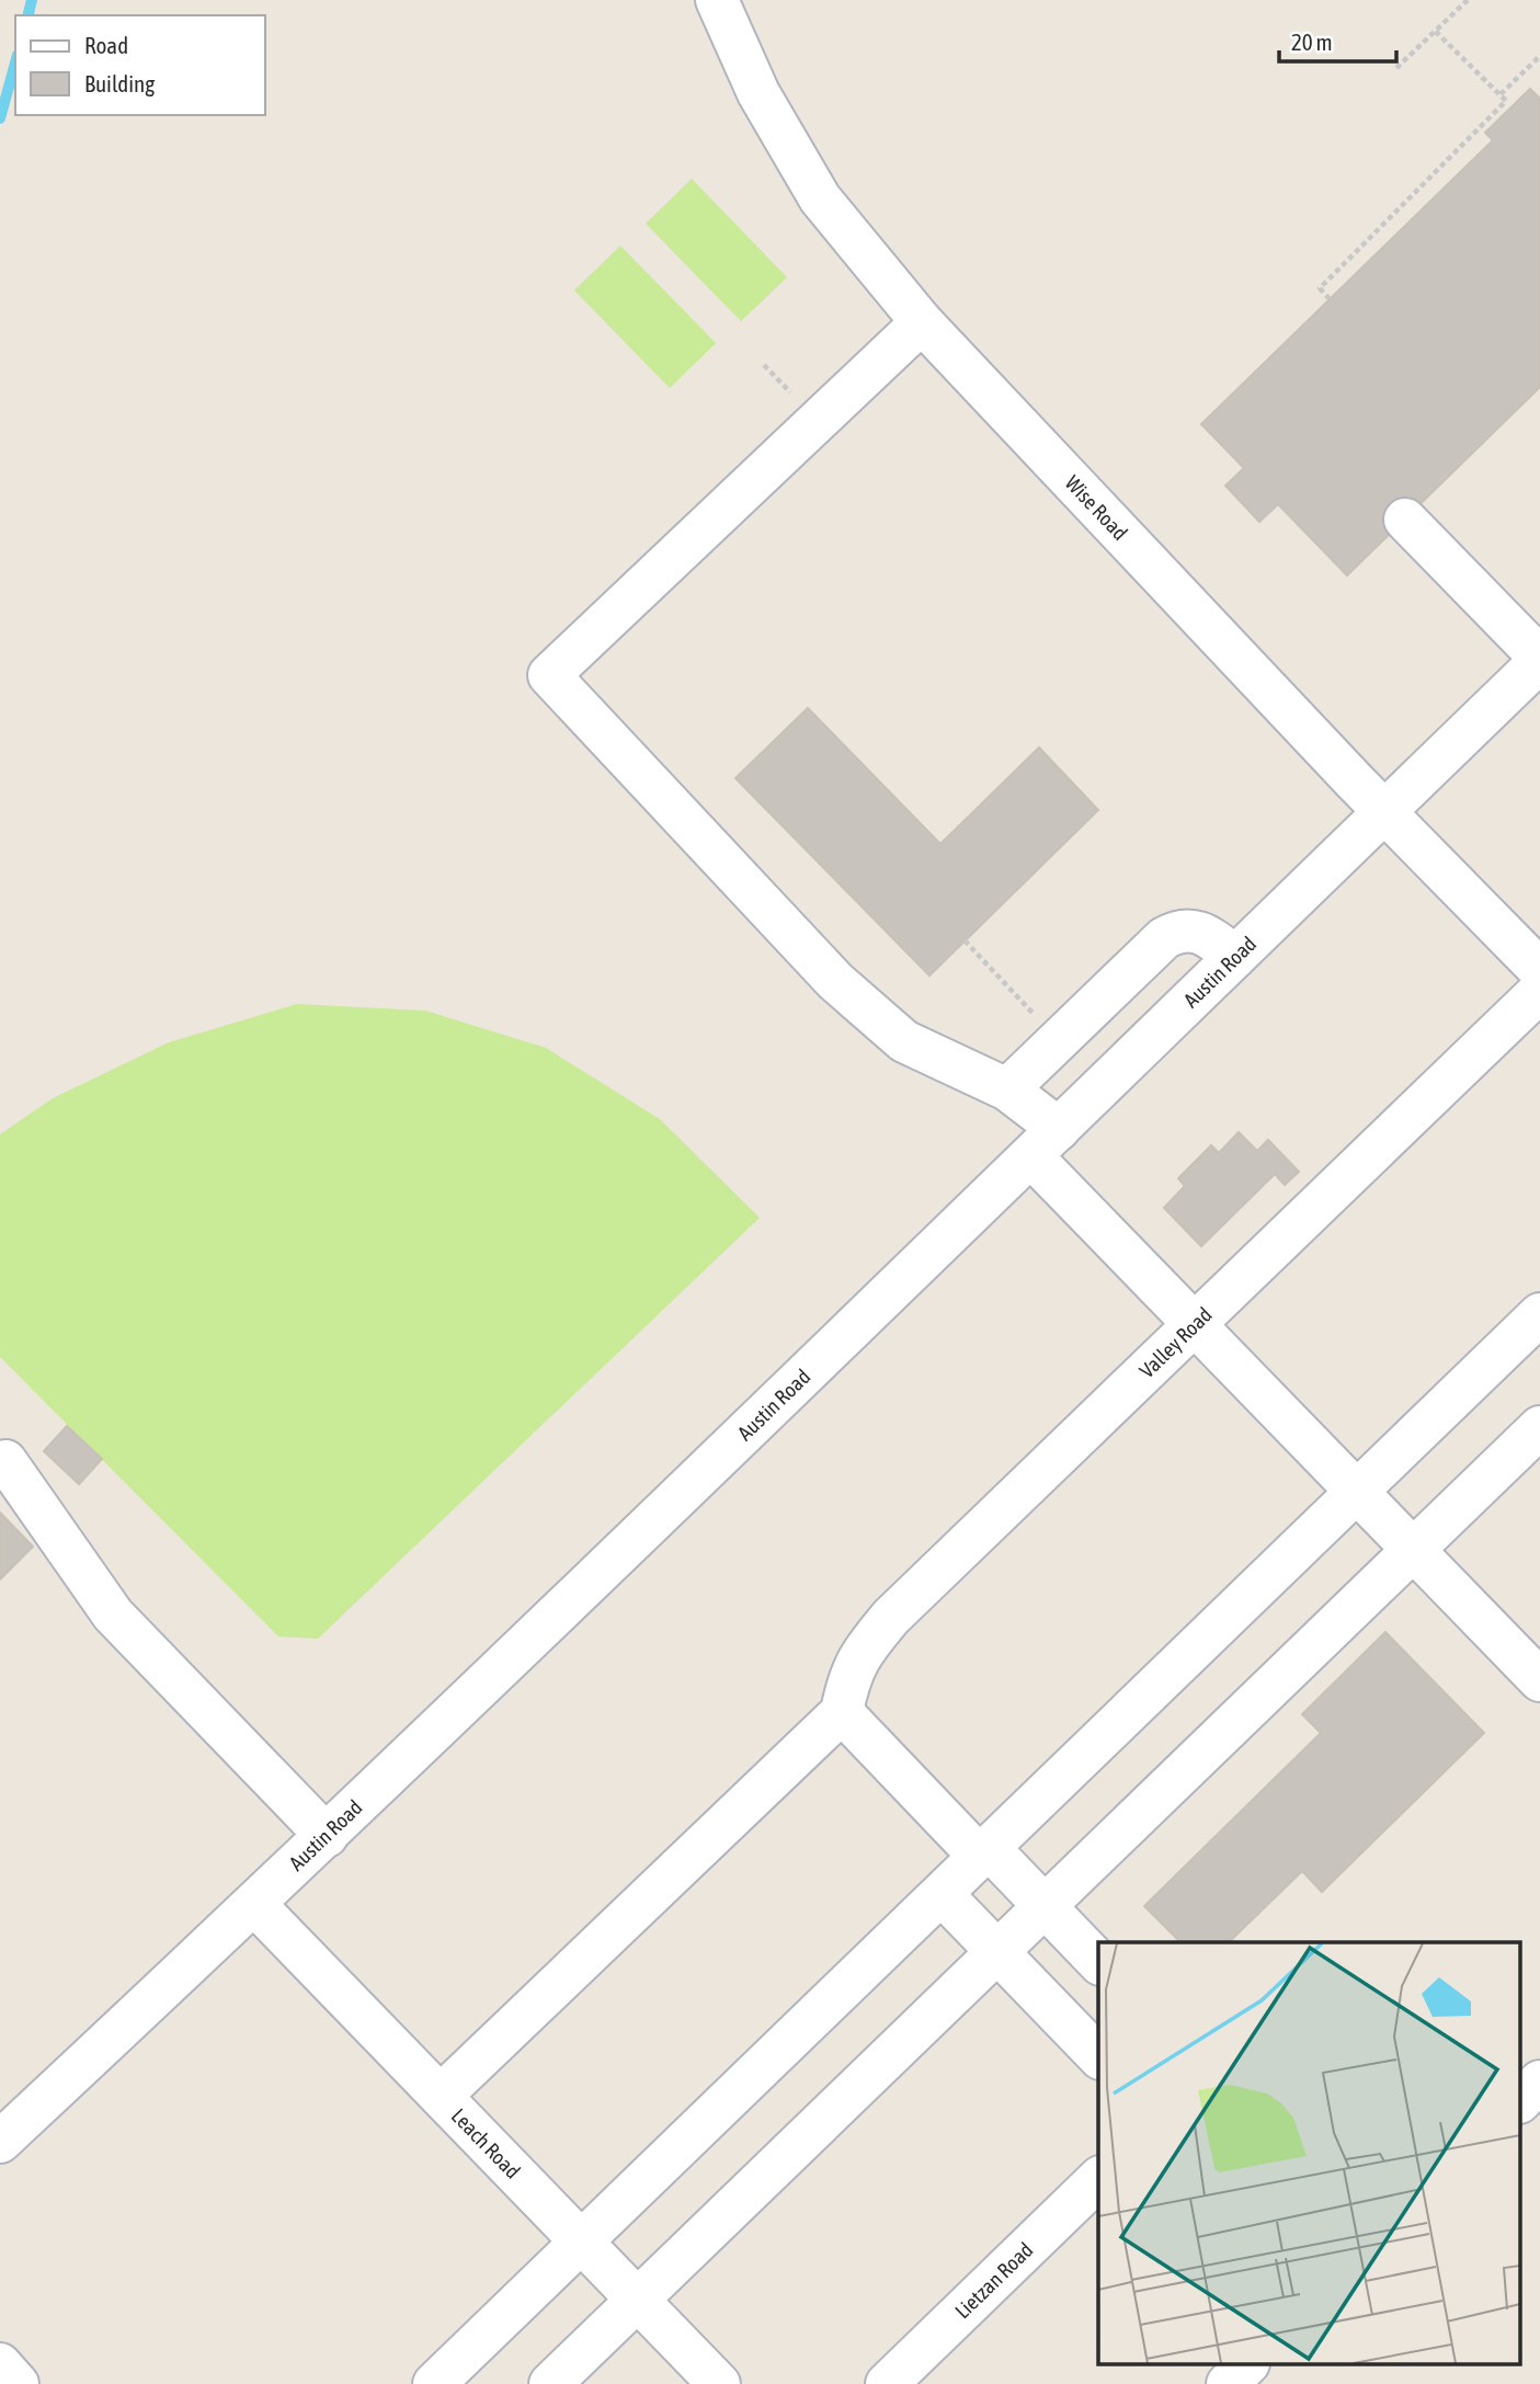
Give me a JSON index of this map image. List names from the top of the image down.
{
  "streets": {
    "street": [
      "Wise Road",
      "Austin Road",
      "Valley Road",
      "Leach Road",
      "Lietzan Road"
    ]
  },
  "crossings": [
    ["Wise Road", "Austin Road"],
    ["Austin Road", "Leach Road"]
  ],
  "legend": ["Road", "Building"],
  "scale_bar": "20 m"
}
